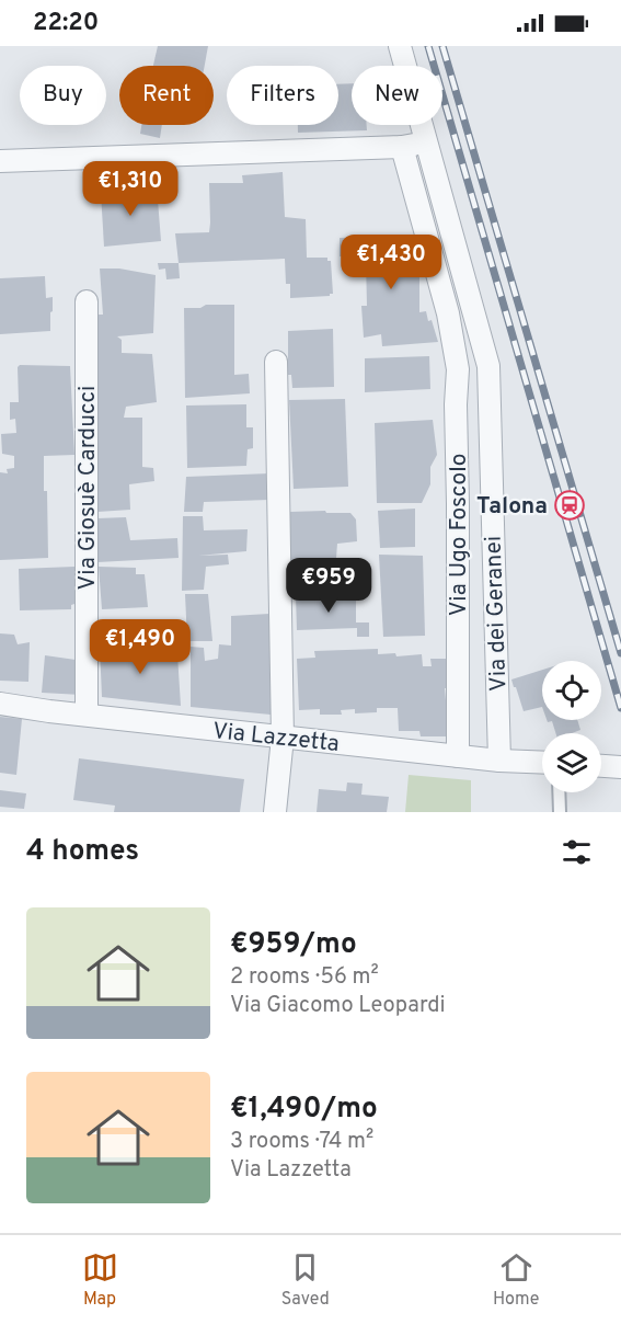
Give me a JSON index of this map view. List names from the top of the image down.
{
  "streets": {
    "street": [
      "Via Giosuè Carducci",
      "Via Ugo Foscolo",
      "Via dei Geranei",
      "Via Lazzetta"
    ]
  },
  "crossings": [
    ["Via Giosuè Carducci", "Via Lazzetta"],
    ["Via Ugo Foscolo", "Via Lazzetta"],
    ["Via dei Geranei", "Via Lazzetta"]
  ],
  "places": {
    "station": ["Talona"]
  },
  "page": {
    "status": "22:20",
    "chip": [
      "Buy",
      "Rent",
      "Filters",
      "New"
    ],
    "price": [
      "€1,310",
      "€1,430",
      "€959",
      "€1,490"
    ],
    "heading": "4 homes",
    "list": [
      {
        "name": "€959/mo",
        "note": "2 rooms · 56 m² · Via Giacomo Leopardi"
      },
      {
        "name": "€1,490/mo",
        "note": "3 rooms · 74 m² · Via Lazzetta"
      }
    ],
    "tabs": ["Map", "Saved", "Home"]
  }
}
